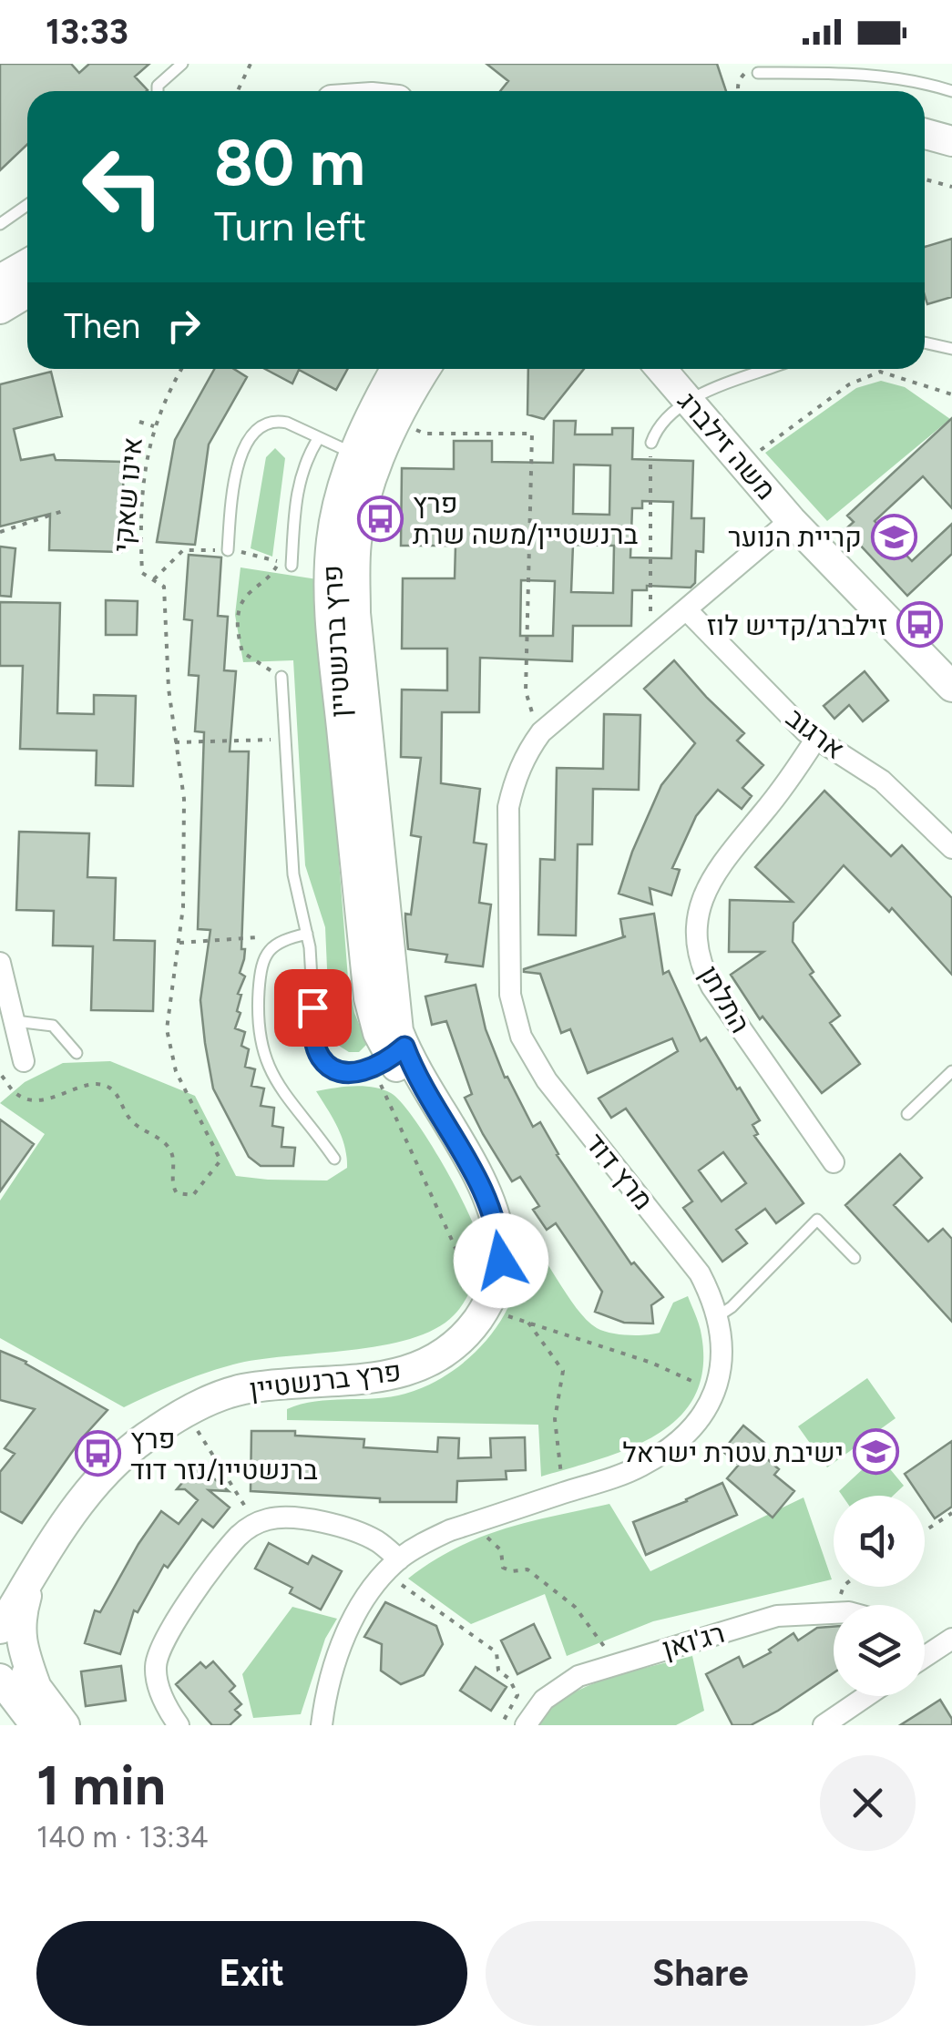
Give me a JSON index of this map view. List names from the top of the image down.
{
  "streets": {
    "street": [
      "משה זילברג",
      "פרץ ברנשטיין",
      "ארגוב",
      "התלתן",
      "מרץ דוד",
      "רג'ואן"
    ],
    "path": ["אינו שאקי"]
  },
  "crossings": [
    ["משה זילברג", "מרץ דוד"],
    ["ארגוב", "התלתן"],
    ["ארגוב", "מרץ דוד"]
  ],
  "places": {
    "bus stop": ["פרץ ברנשטיין/משה שרת", "זילברג/קדיש לוז", "פרץ ברנשטיין/נזר דוד"],
    "school or university": ["קריית הנוער", "ישיבת עטרת ישראל"]
  },
  "page": {
    "status": "13:33",
    "turn": ["80 m", "Turn left"],
    "then": "Then",
    "heading": ["1 min", "140 m · 13:34"],
    "buttons": ["Exit", "Share"]
  }
}
